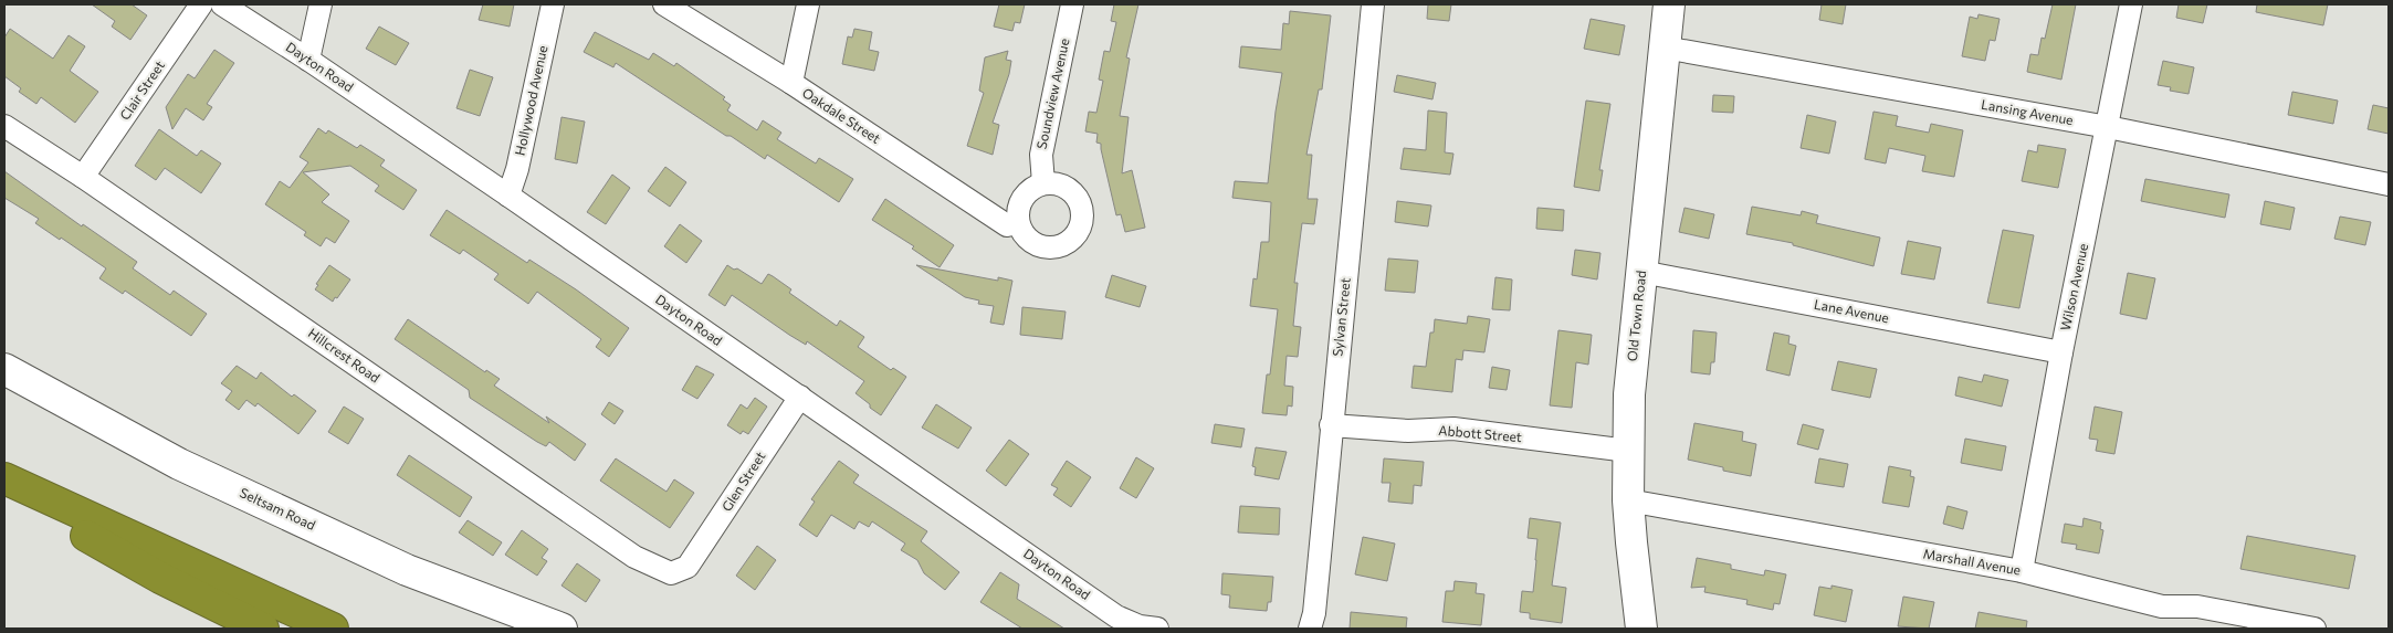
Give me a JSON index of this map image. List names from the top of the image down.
{
  "streets": {
    "main road": ["Old Town Road", "Seltsam Road"],
    "street": [
      "Dayton Road",
      "Clair Street",
      "Soundview Avenue",
      "Hollywood Avenue",
      "Lansing Avenue",
      "Oakdale Street",
      "Wilson Avenue",
      "Lane Avenue",
      "Sylvan Street",
      "Hillcrest Road",
      "Abbott Street",
      "Glen Street",
      "Marshall Avenue"
    ]
  },
  "crossings": [
    ["Dayton Road", "Hollywood Avenue"],
    ["Dayton Road", "Glen Street"],
    ["Clair Street", "Hillcrest Road"],
    ["Soundview Avenue", "Oakdale Street"],
    ["Lansing Avenue", "Wilson Avenue"],
    ["Lansing Avenue", "Old Town Road"],
    ["Wilson Avenue", "Lane Avenue"],
    ["Wilson Avenue", "Marshall Avenue"],
    ["Lane Avenue", "Old Town Road"],
    ["Old Town Road", "Abbott Street"],
    ["Old Town Road", "Marshall Avenue"],
    ["Sylvan Street", "Abbott Street"],
    ["Hillcrest Road", "Glen Street"]
  ]
}
